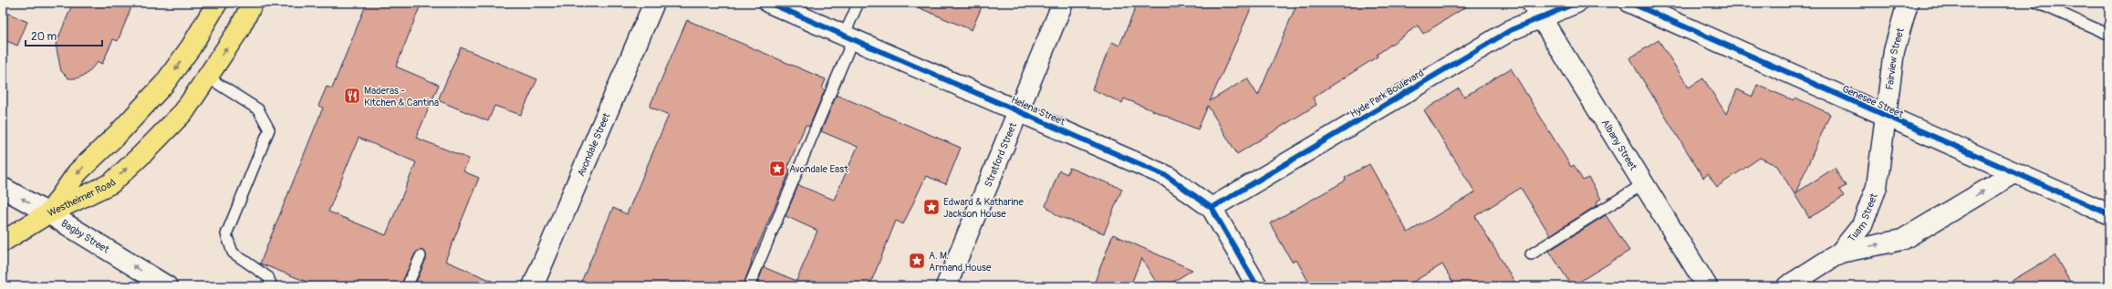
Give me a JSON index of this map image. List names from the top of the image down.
{
  "streets": {
    "main road": ["Westheimer Road"],
    "street": [
      "Fairview Street",
      "Hyde Park Boulevard",
      "Genesee Street",
      "Helena Street",
      "Avondale Street",
      "Albany Street",
      "Stratford Street",
      "Tuam Street",
      "Bagby Street"
    ]
  },
  "crossings": [
    ["Fairview Street", "Genesee Street"],
    ["Fairview Street", "Tuam Street"],
    ["Hyde Park Boulevard", "Helena Street"],
    ["Hyde Park Boulevard", "Albany Street"],
    ["Genesee Street", "Tuam Street"],
    ["Helena Street", "Stratford Street"],
    ["Westheimer Road", "Bagby Street"]
  ],
  "one_way": ["Bagby Street"],
  "places": {
    "restaurant": ["Maderas - Kitchen & Cantina"],
    "place": ["Avondale East", "Edward & Katharine Jackson House", "A. M. Armand House"]
  },
  "scale_bar": "20 m"
}
